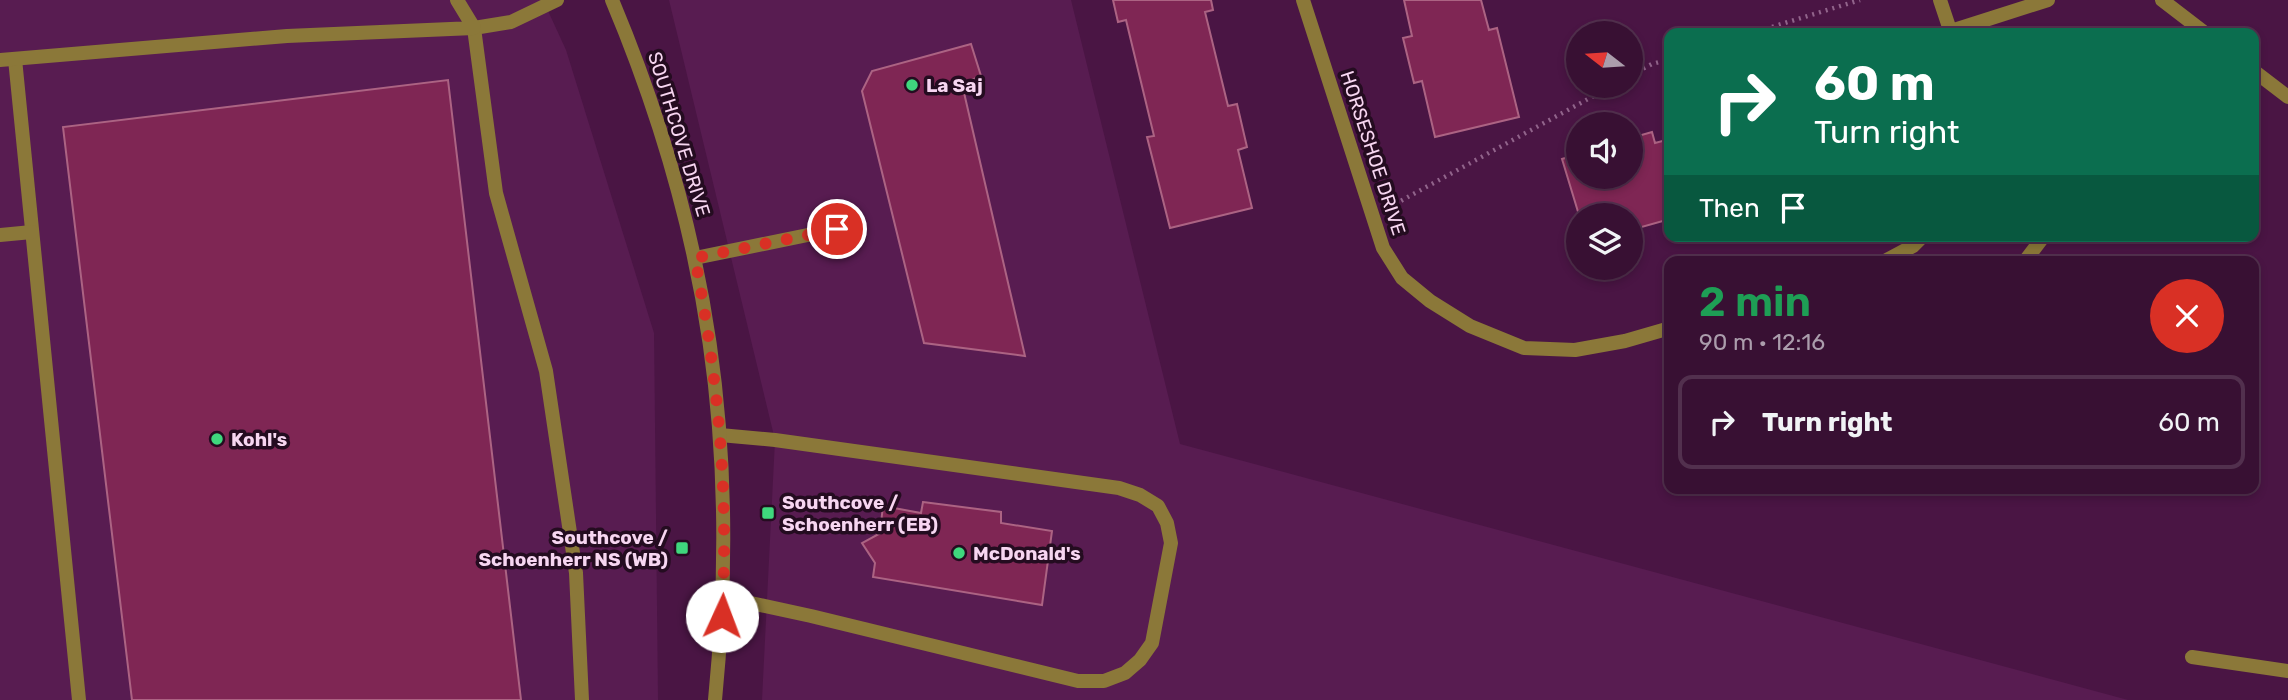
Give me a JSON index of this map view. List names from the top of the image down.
{
  "streets": {
    "street": ["SOUTHCOVE DRIVE", "HORSESHOE DRIVE"]
  },
  "places": {
    "other": ["La Saj", "Kohl's", "McDonald's"],
    "transit": ["Southcove / Schoenherr (EB)", "Southcove / Schoenherr NS (WB)"]
  },
  "north": "left",
  "page": {
    "turn": ["60 m", "Turn right"],
    "then": "Then",
    "heading": ["2 min", "90 m · 12:16"],
    "list": [
      {
        "name": "Turn right",
        "value": "60 m"
      }
    ]
  }
}
